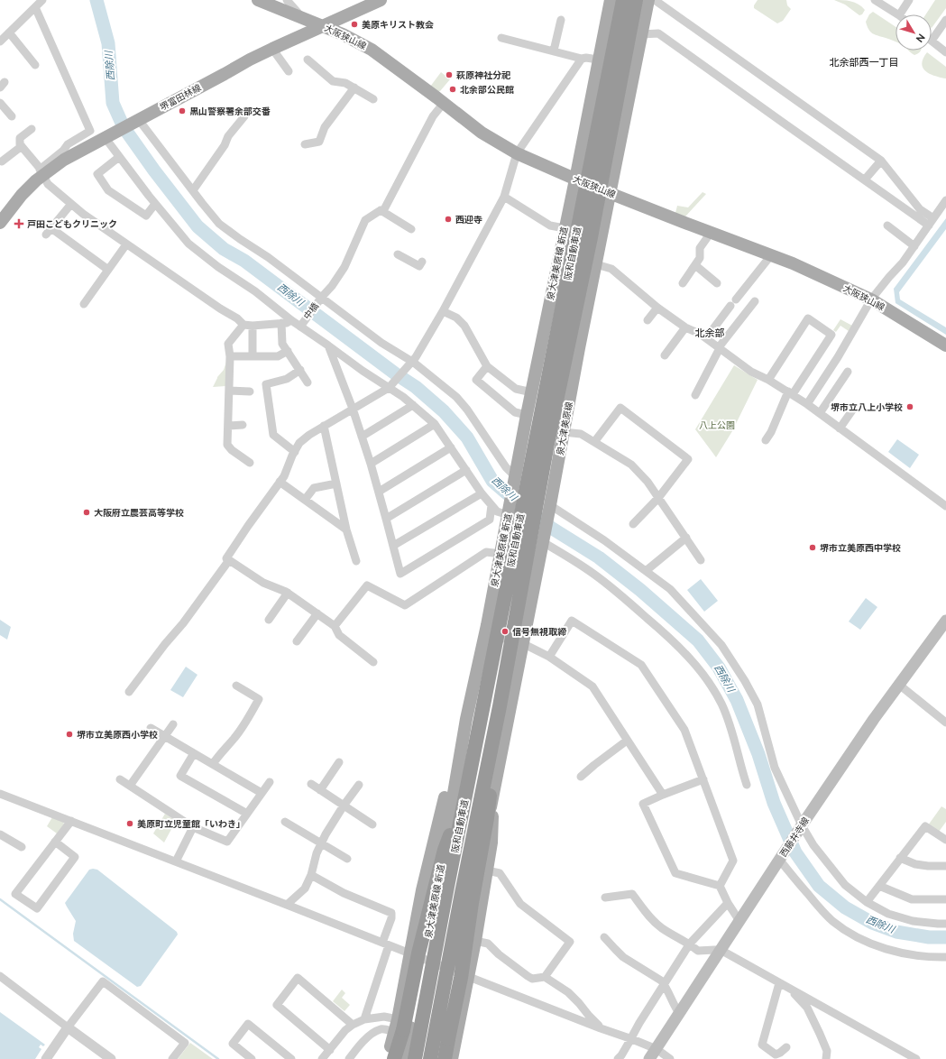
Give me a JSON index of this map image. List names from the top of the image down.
{
  "streets": {
    "highway": ["阪和自動車道"],
    "main road": [
      "大阪狭山線",
      "堺富田林線",
      "泉大津美原線 新道",
      "泉大津美原線",
      "西藤井寺線"
    ],
    "street": ["中橋"]
  },
  "crossings": [
    ["大阪狭山線", "堺富田林線"],
    ["大阪狭山線", "泉大津美原線 新道"]
  ],
  "districts": ["北余部西一丁目", "北余部"],
  "water": ["西除川"],
  "parks": ["八上公園"],
  "places": {
    "other": [
      "美原キリスト教会",
      "萩原神社分祀",
      "北余部公民館",
      "黒山警察署余部交番",
      "西迎寺",
      "堺市立八上小学校",
      "大阪府立農芸高等学校",
      "堺市立美原西中学校",
      "信号無視取締",
      "堺市立美原西小学校",
      "美原町立児童館「いわき」"
    ],
    "health": ["戸田こどもクリニック"]
  },
  "north": "bottom right"
}
